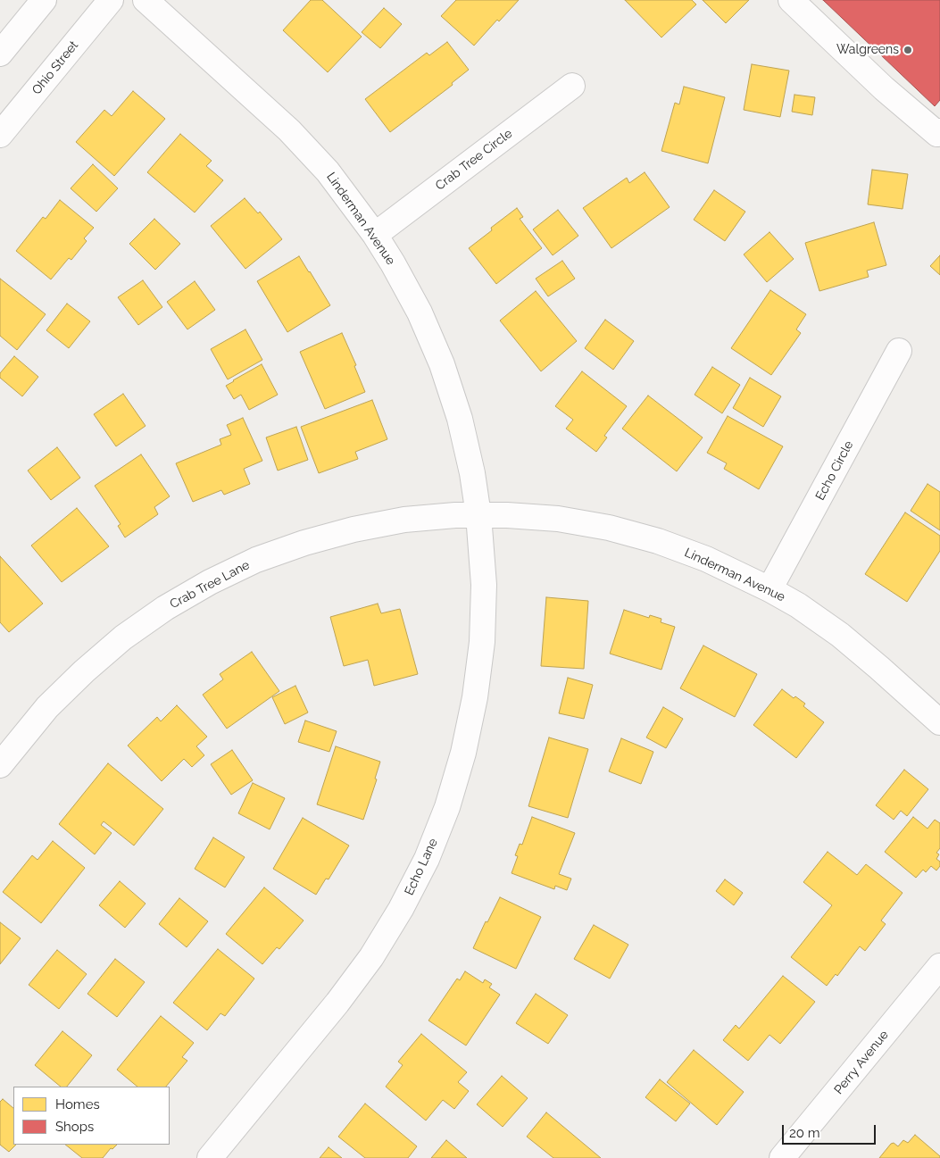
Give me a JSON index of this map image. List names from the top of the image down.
{
  "streets": {
    "street": [
      "Ohio Street",
      "Crab Tree Circle",
      "Linderman Avenue",
      "Echo Circle",
      "Crab Tree Lane",
      "Echo Lane",
      "Perry Avenue"
    ]
  },
  "crossings": [
    ["Crab Tree Circle", "Linderman Avenue"],
    ["Linderman Avenue", "Echo Circle"],
    ["Linderman Avenue", "Crab Tree Lane"],
    ["Linderman Avenue", "Echo Lane"],
    ["Crab Tree Lane", "Echo Lane"]
  ],
  "places": ["Walgreens"],
  "legend": ["Homes", "Shops"],
  "scale_bar": "20 m"
}
